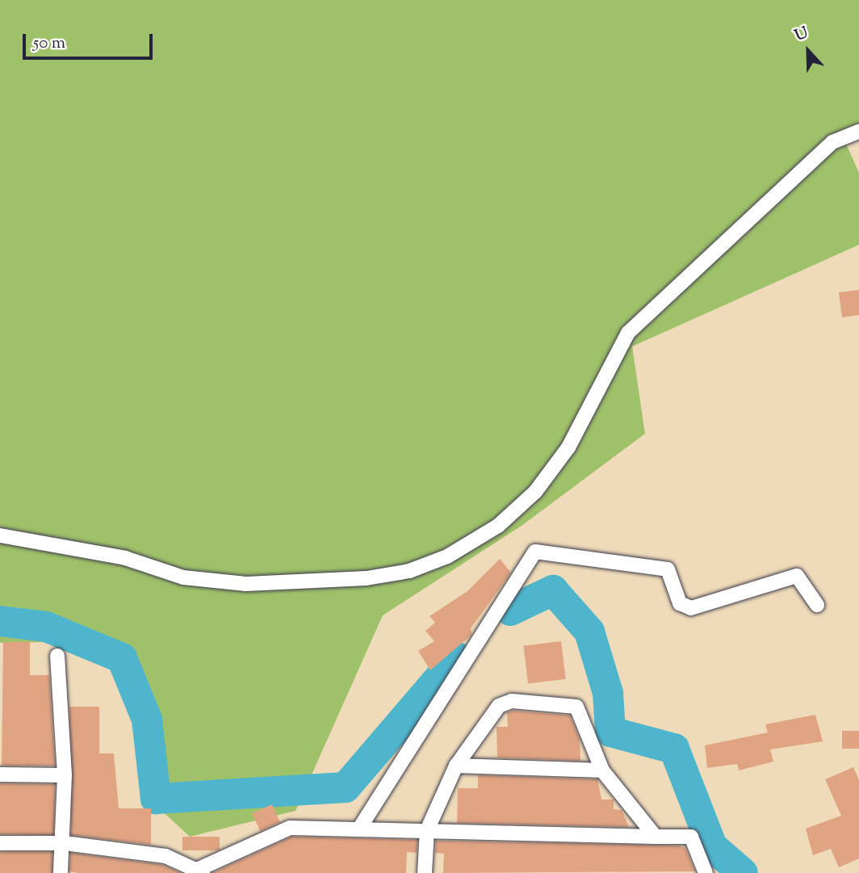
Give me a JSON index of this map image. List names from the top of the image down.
{
  "scale_bar": "50 m",
  "north": "top"
}
